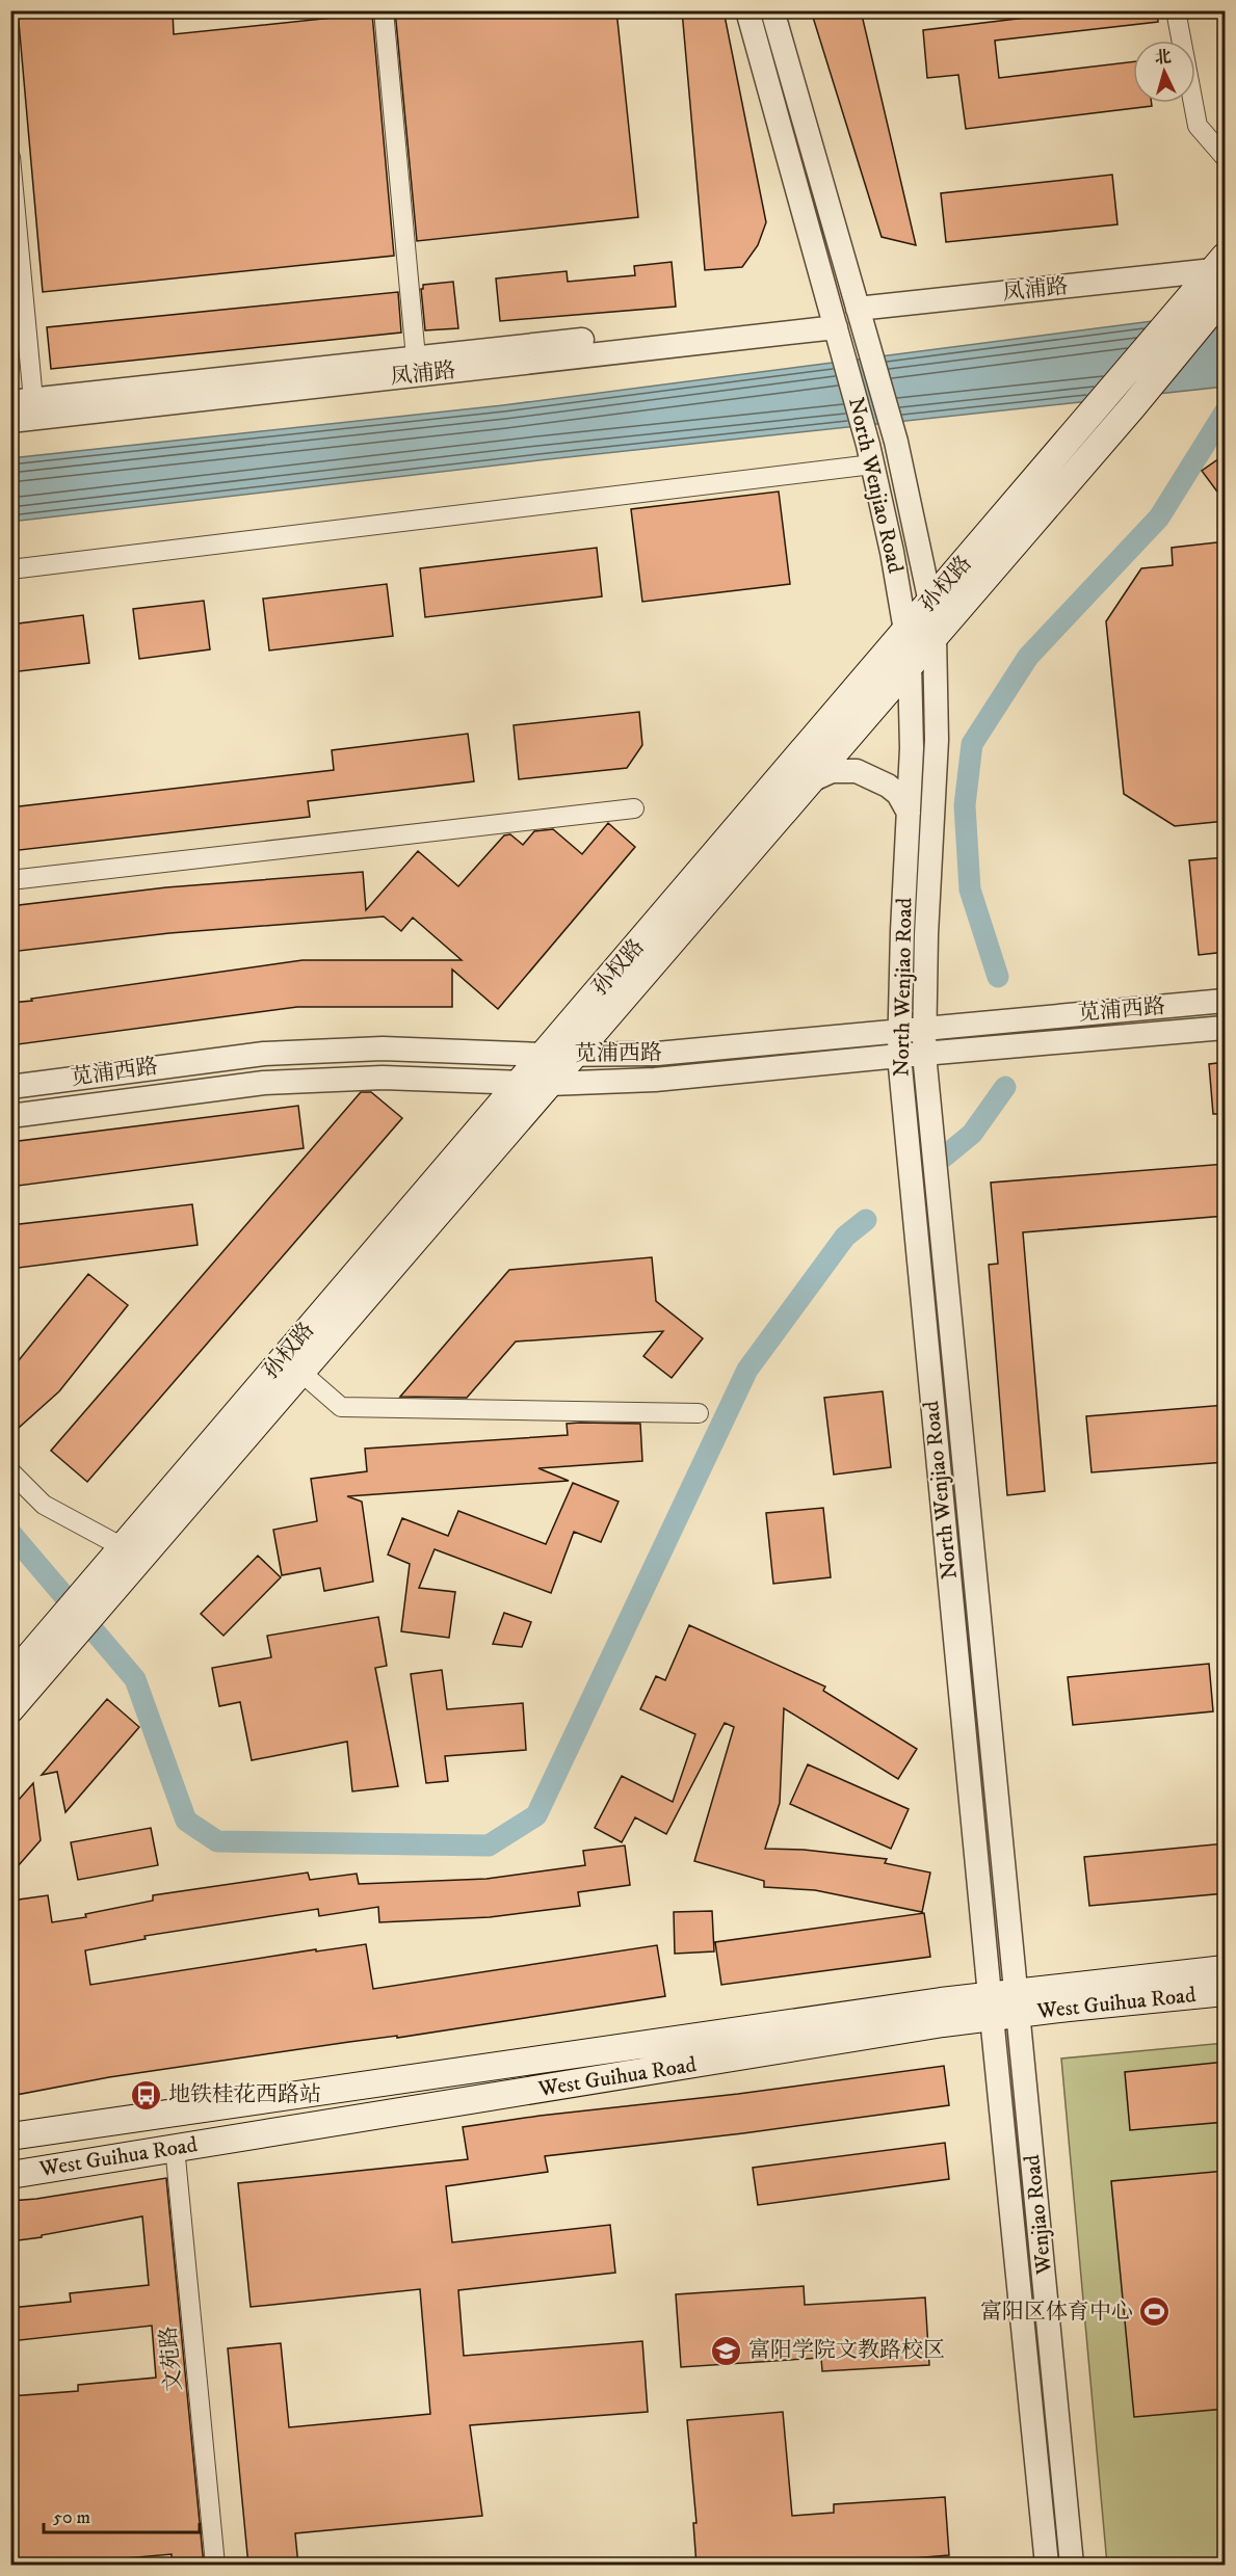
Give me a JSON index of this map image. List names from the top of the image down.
{
  "streets": {
    "main road": ["孙权路", "West Guihua Road"],
    "street": [
      "凤浦路",
      "North Wenjiao Road",
      "苋浦西路",
      "Wenjiao Road",
      "文苑路"
    ]
  },
  "crossings": [
    ["凤浦路", "North Wenjiao Road"],
    ["凤浦路", "孙权路"],
    ["North Wenjiao Road", "孙权路"],
    ["North Wenjiao Road", "苋浦西路"],
    ["North Wenjiao Road", "West Guihua Road"],
    ["North Wenjiao Road", "Wenjiao Road"],
    ["孙权路", "苋浦西路"],
    ["West Guihua Road", "Wenjiao Road"],
    ["West Guihua Road", "文苑路"]
  ],
  "places": {
    "bus stop": ["地铁桂花西路站"],
    "sports": ["富阳区体育中心"],
    "school or university": ["富阳学院文教路校区"]
  },
  "scale_bar": "50 m",
  "north": "top"
}
